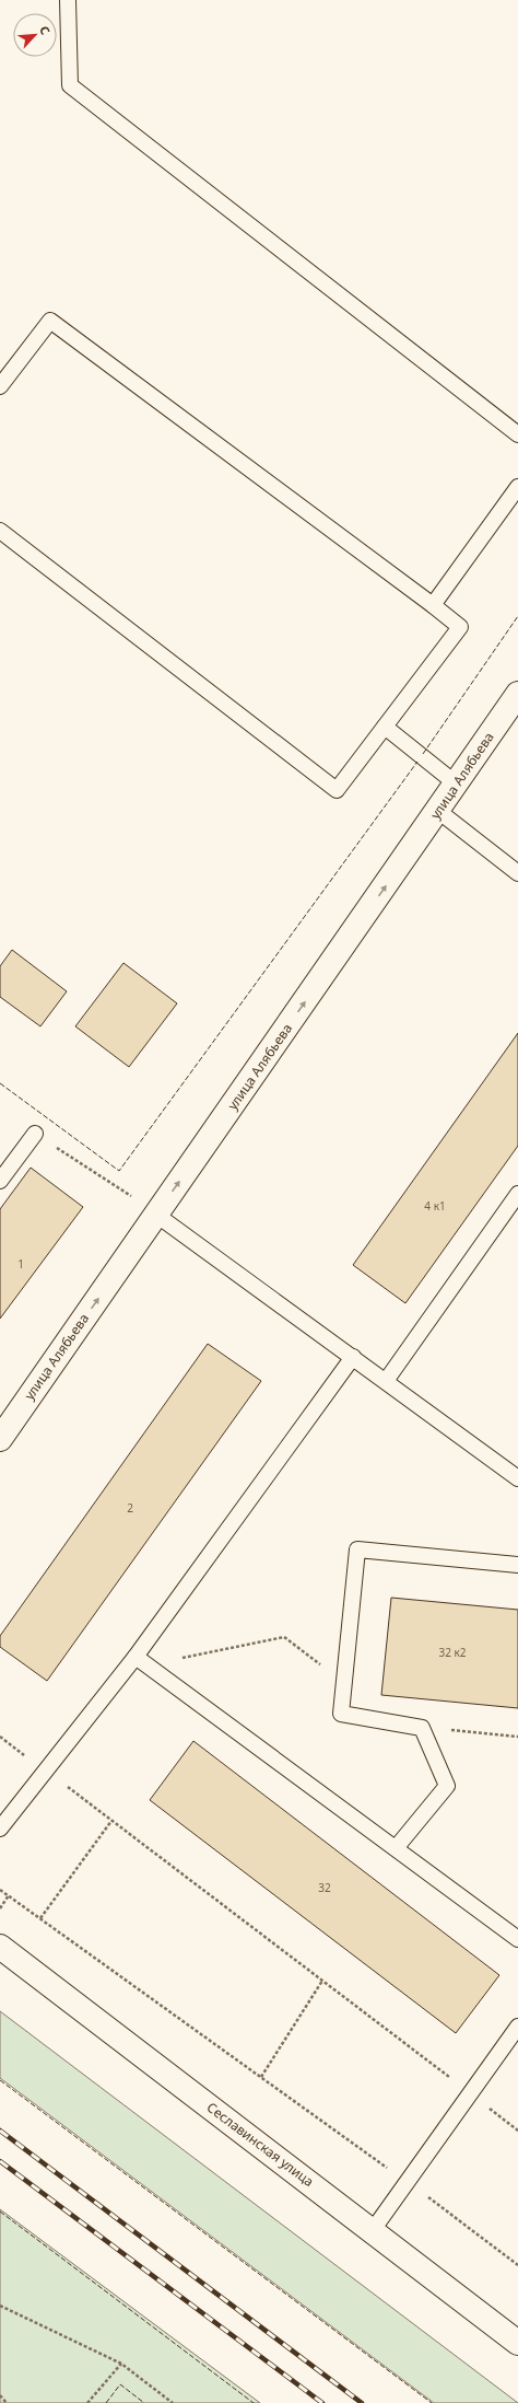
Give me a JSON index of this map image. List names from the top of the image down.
{
  "streets": {
    "street": ["улица Алябьева", "Сеславинская улица"]
  },
  "one_way": ["улица Алябьева"],
  "house_numbers": [
    "4 к1",
    "1",
    "2",
    "32 к2",
    "32"
  ],
  "north": "top right"
}
